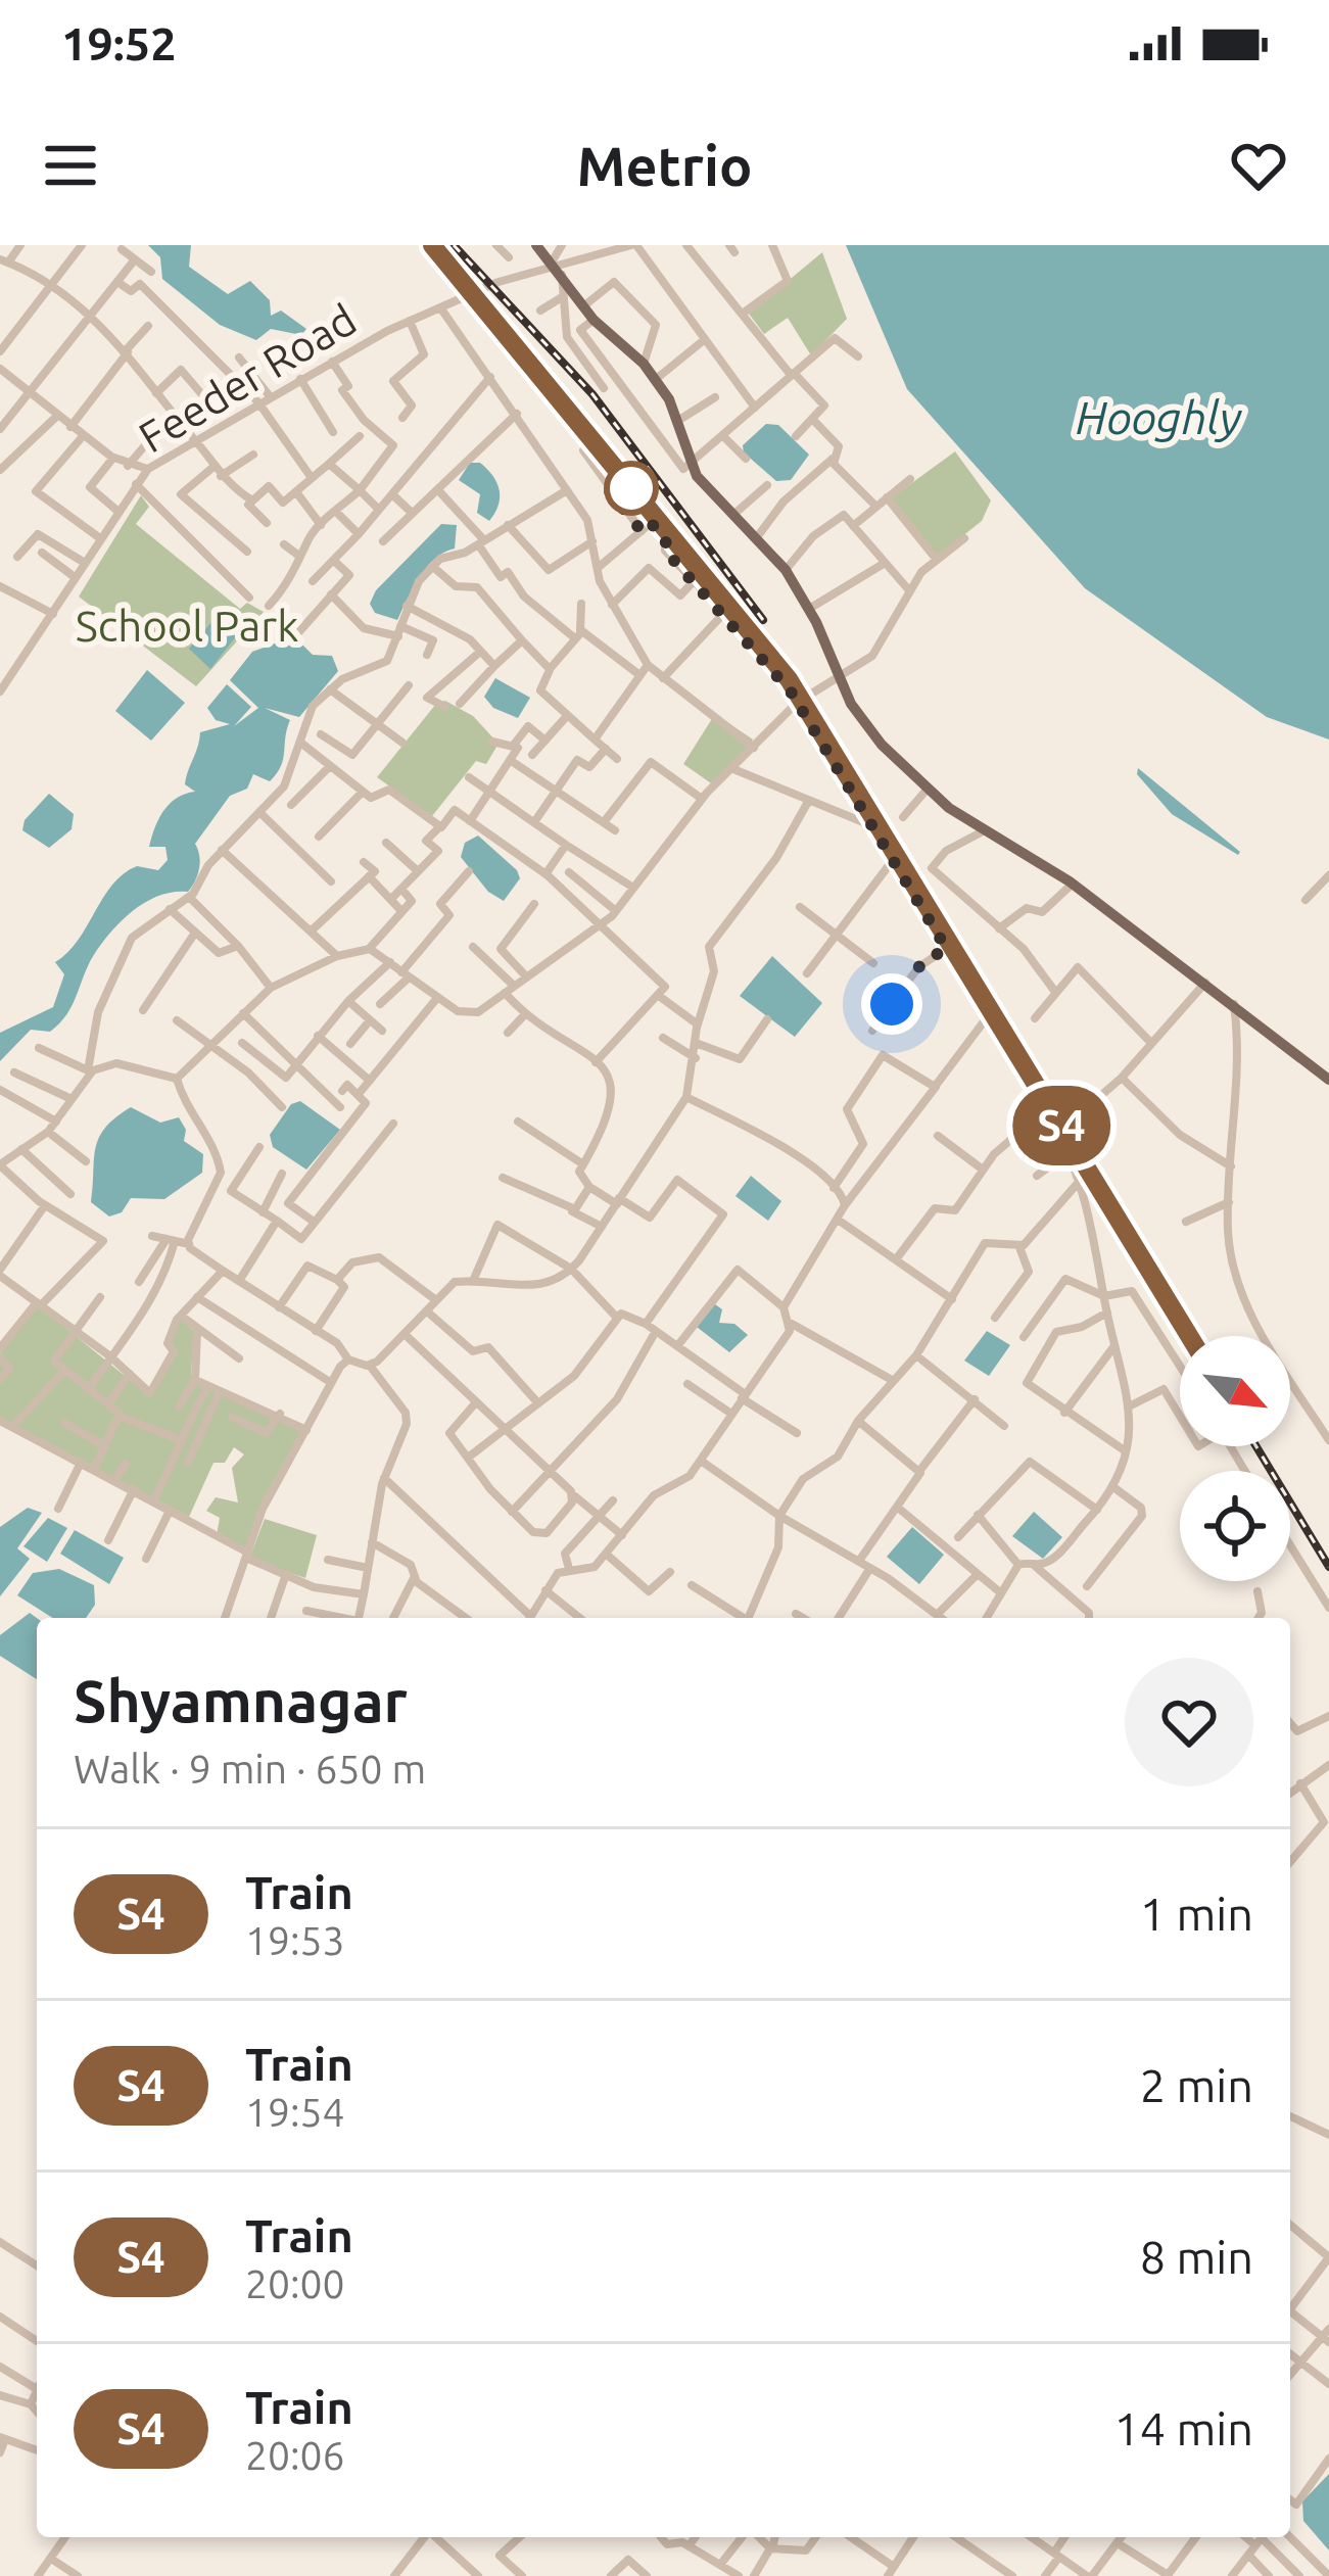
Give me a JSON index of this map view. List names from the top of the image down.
{
  "streets": {
    "street": ["Feeder Road"]
  },
  "water": ["Hooghly"],
  "parks": ["School Park"],
  "north": "bottom right",
  "page": {
    "status": "19:52",
    "header": "Metrio",
    "on_map": "S4",
    "heading": ["Shyamnagar", "Walk · 9 min · 650 m"],
    "list": [
      {
        "mark": "S4",
        "name": "Train",
        "note": "19:53",
        "value": "1 min"
      },
      {
        "mark": "S4",
        "name": "Train",
        "note": "19:54",
        "value": "2 min"
      },
      {
        "mark": "S4",
        "name": "Train",
        "note": "20:00",
        "value": "8 min"
      },
      {
        "mark": "S4",
        "name": "Train",
        "note": "20:06",
        "value": "14 min"
      }
    ]
  }
}
